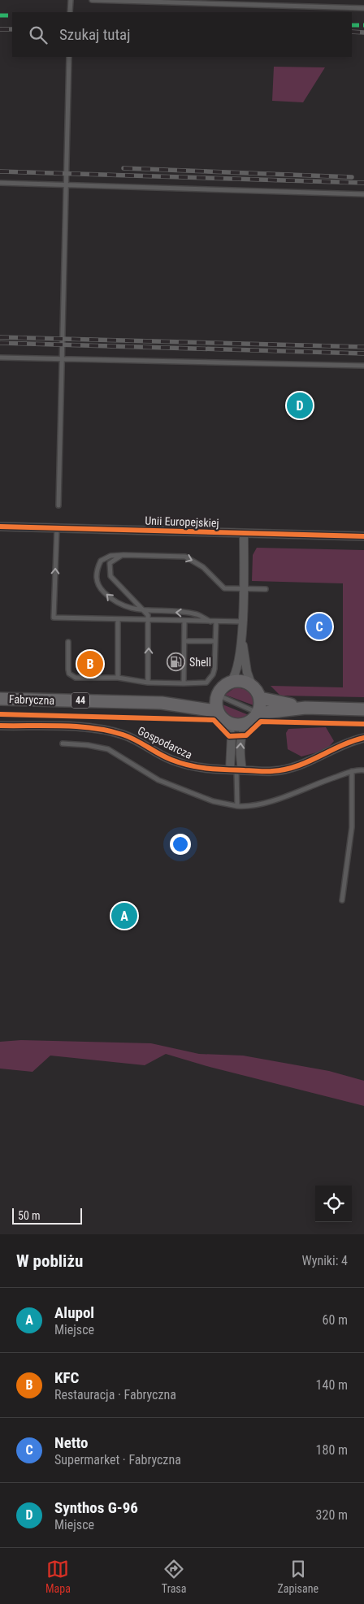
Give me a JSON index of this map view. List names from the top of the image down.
{
  "streets": {
    "main road": ["Fabryczna", "44"],
    "street": ["Unii Europejskiej", "Gospodarcza"]
  },
  "crossings": [
    ["Fabryczna", "44"]
  ],
  "places": {
    "fuel station": ["Shell"]
  },
  "scale_bar": "50 m",
  "page": {
    "search": "Szukaj tutaj",
    "pins": [
      "D",
      "C",
      "B",
      "A"
    ],
    "scale": "50 m",
    "heading": ["W pobliżu", "Wyniki: 4"],
    "list": [
      {
        "mark": "A",
        "name": "Alupol",
        "note": "Miejsce",
        "value": "60 m"
      },
      {
        "mark": "B",
        "name": "KFC",
        "note": "Restauracja · Fabryczna",
        "value": "140 m"
      },
      {
        "mark": "C",
        "name": "Netto",
        "note": "Supermarket · Fabryczna",
        "value": "180 m"
      },
      {
        "mark": "D",
        "name": "Synthos G-96",
        "note": "Miejsce",
        "value": "320 m"
      }
    ],
    "nav": ["Mapa", "Trasa", "Zapisane"]
  }
}
